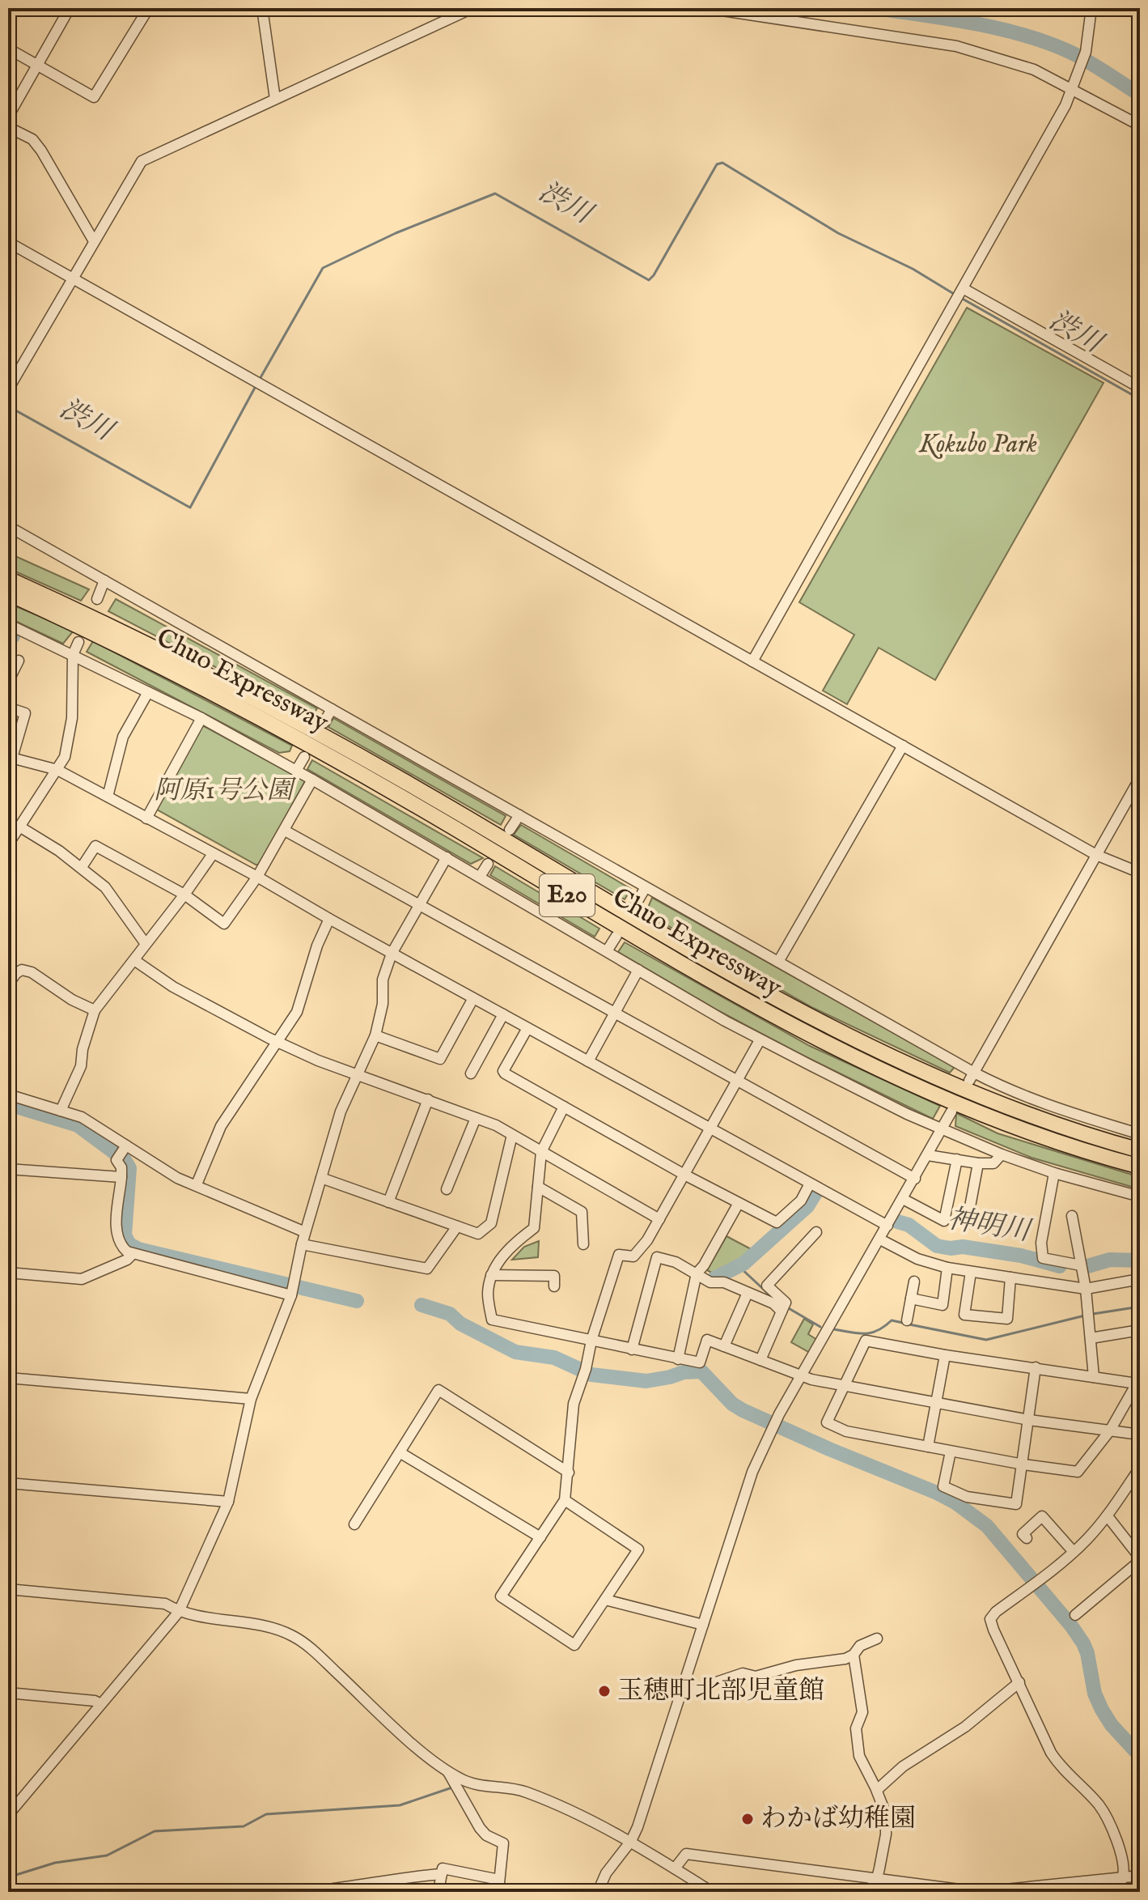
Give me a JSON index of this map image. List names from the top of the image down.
{
  "streets": {
    "highway": ["Chuo Expressway", "E20"]
  },
  "water": ["渋川", "神明川"],
  "parks": ["Kokubo Park", "阿原1号公園"],
  "places": ["玉穂町北部児童館", "わかば幼稚園"]
}
